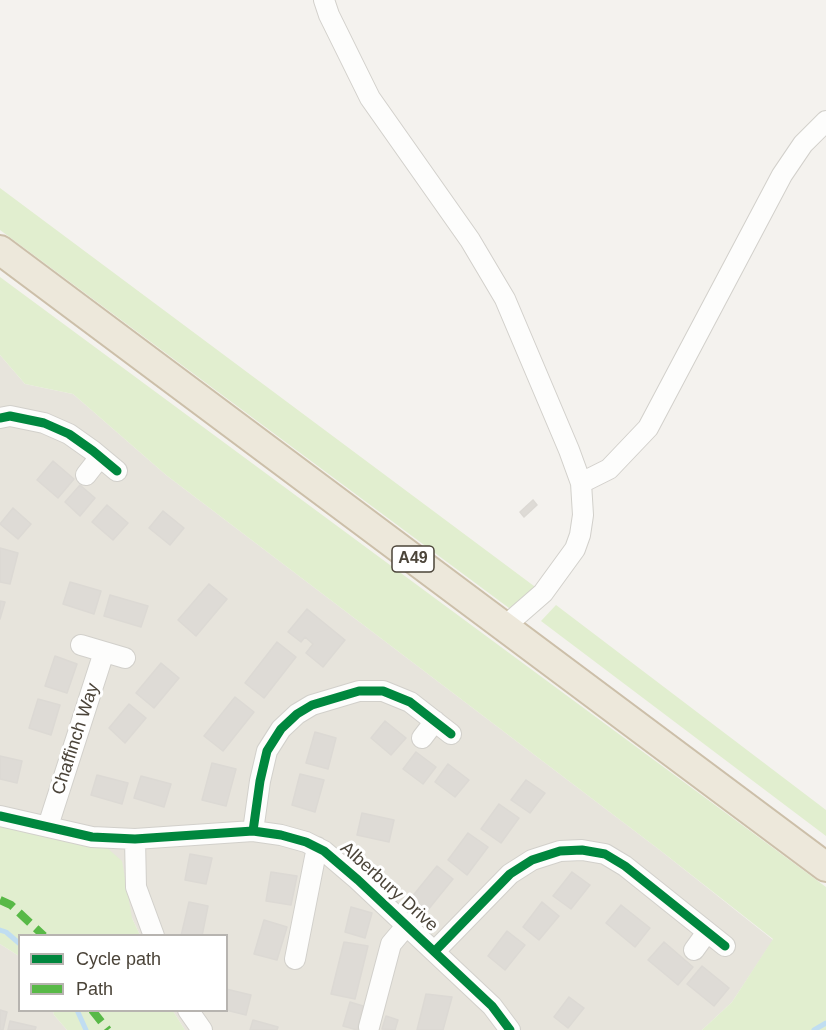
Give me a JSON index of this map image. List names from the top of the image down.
{
  "streets": {
    "highway": ["A49"],
    "street": ["Chaffinch Way", "Alberbury Drive"]
  },
  "crossings": [
    ["Chaffinch Way", "Alberbury Drive"]
  ],
  "legend": ["Cycle path", "Path"]
}
